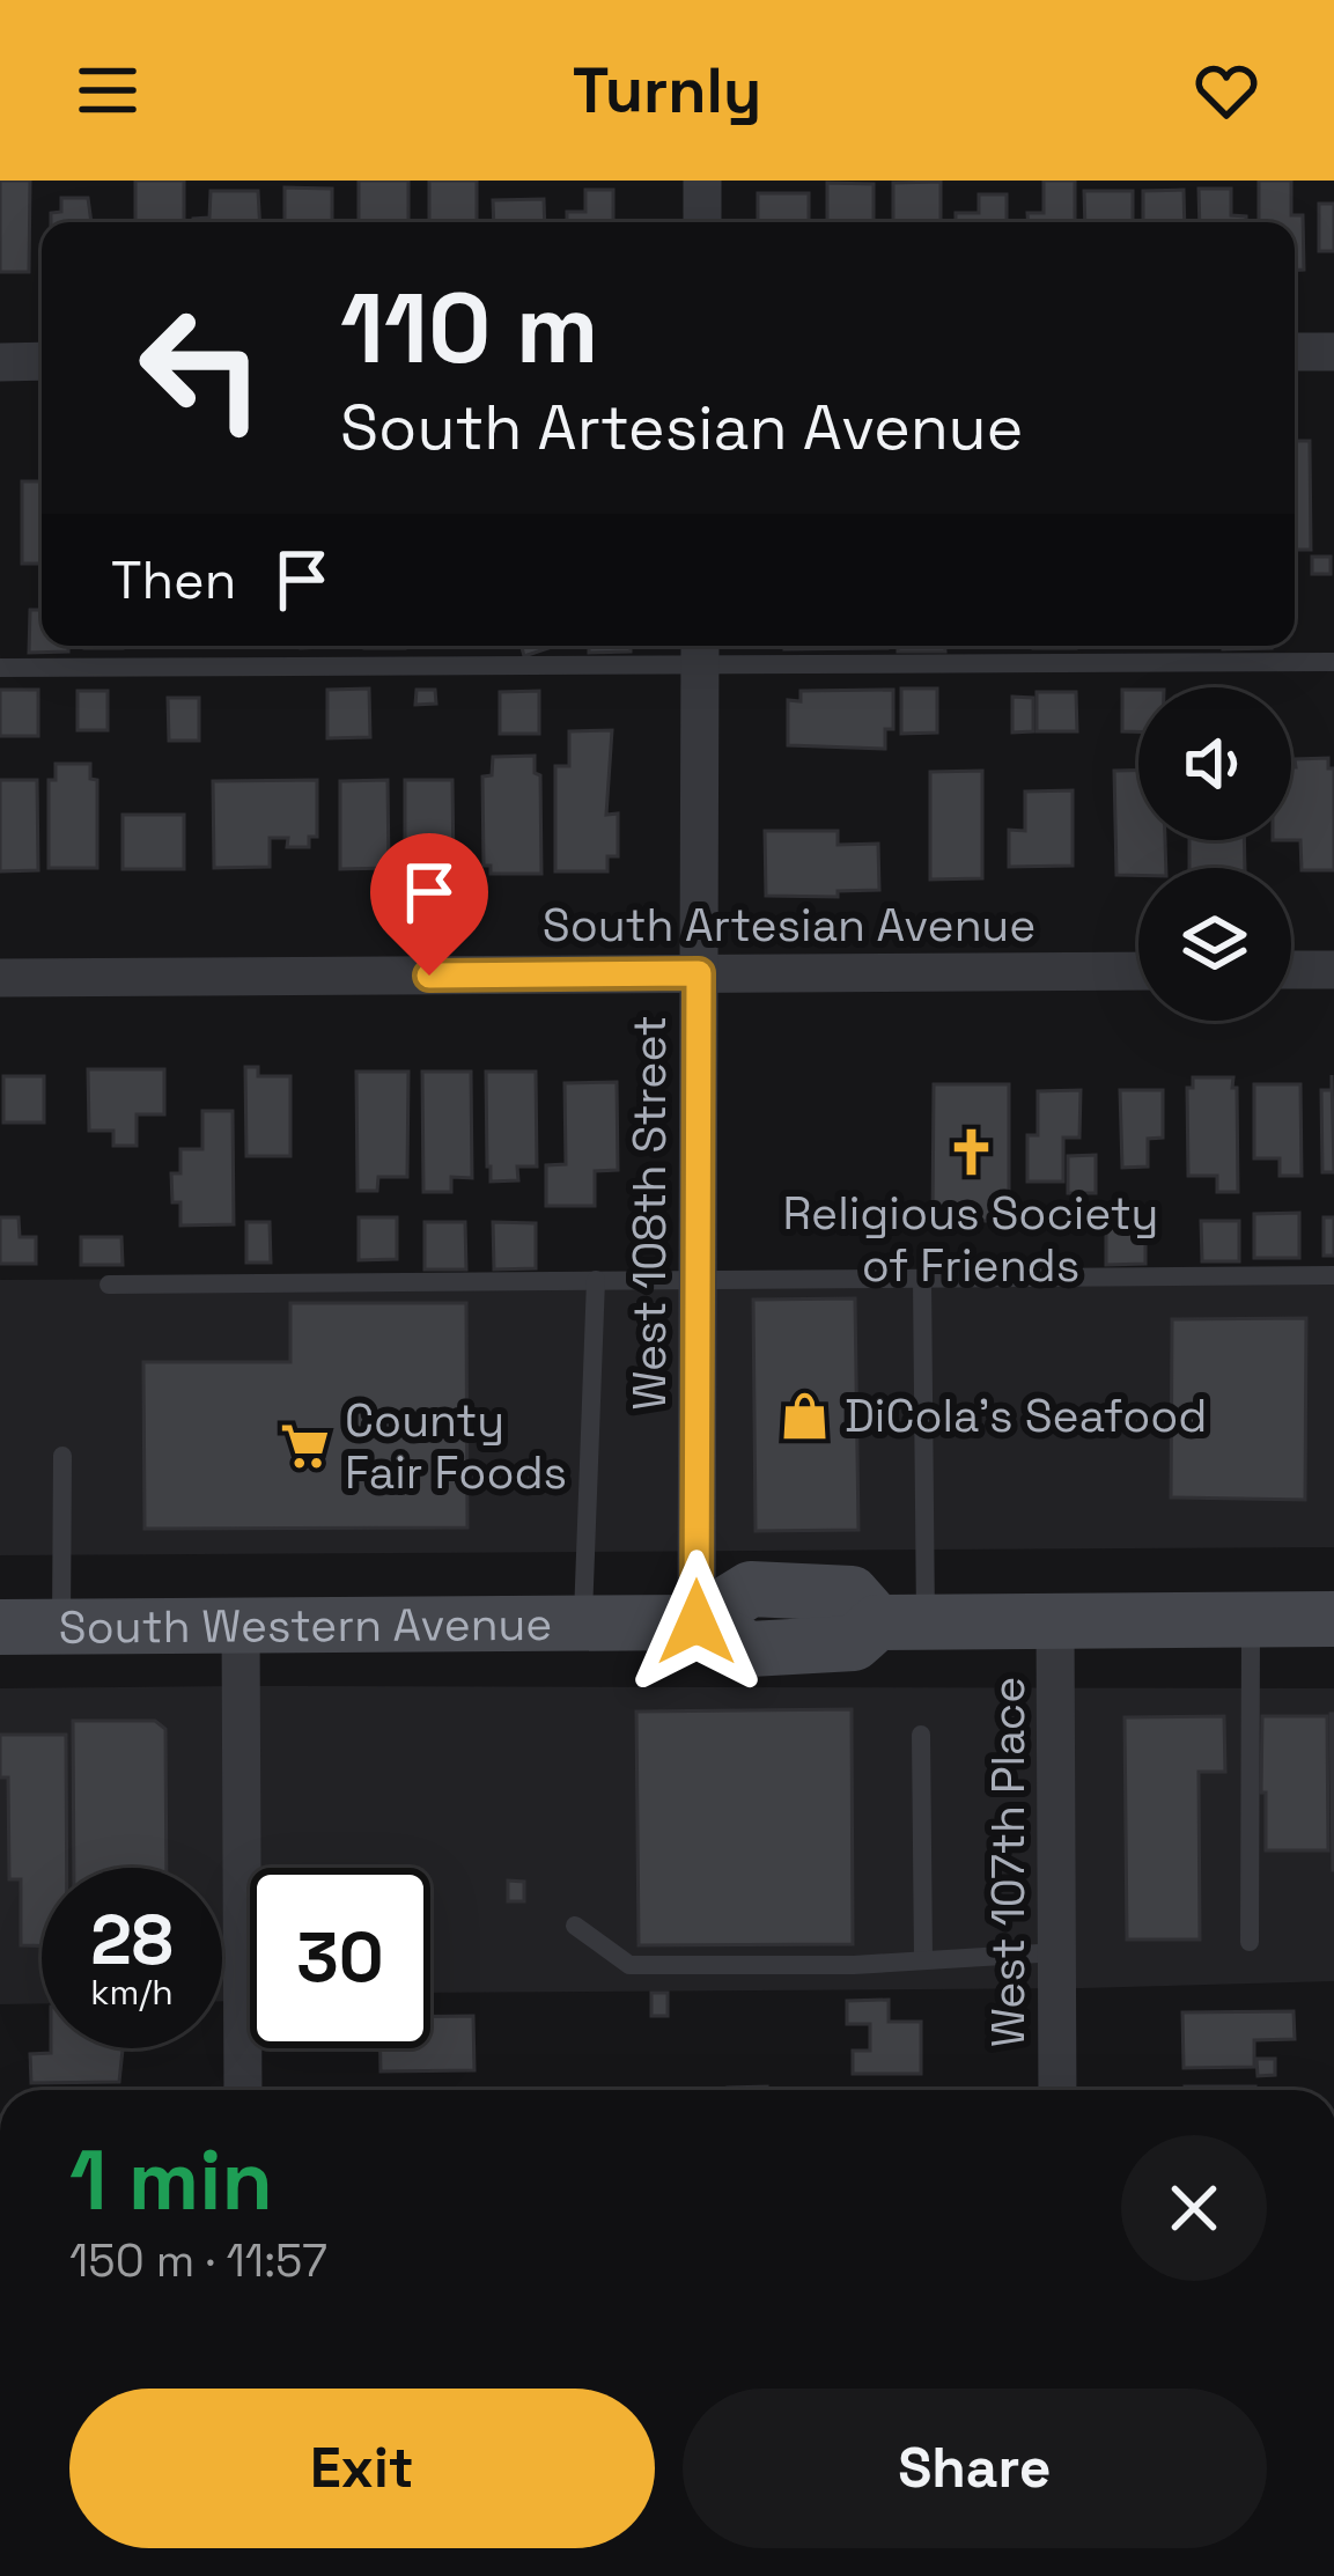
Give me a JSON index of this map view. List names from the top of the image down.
{
  "streets": {
    "main road": ["South Western Avenue"],
    "street": ["South Artesian Avenue", "West 108th Street", "West 107th Place"]
  },
  "crossings": [
    ["South Artesian Avenue", "West 108th Street"],
    ["West 108th Street", "South Western Avenue"],
    ["South Western Avenue", "West 107th Place"]
  ],
  "places": {
    "church": ["Religious Society of Friends"],
    "shop": ["DiCola's Seafood"],
    "supermarket": ["County Fair Foods"]
  },
  "page": {
    "header": "Turnly",
    "turn": ["110 m", "South Artesian Avenue"],
    "then": "Then",
    "speed": "28 km/h",
    "limit": "30",
    "heading": ["1 min", "150 m · 11:57"],
    "buttons": ["Exit", "Share"]
  }
}
